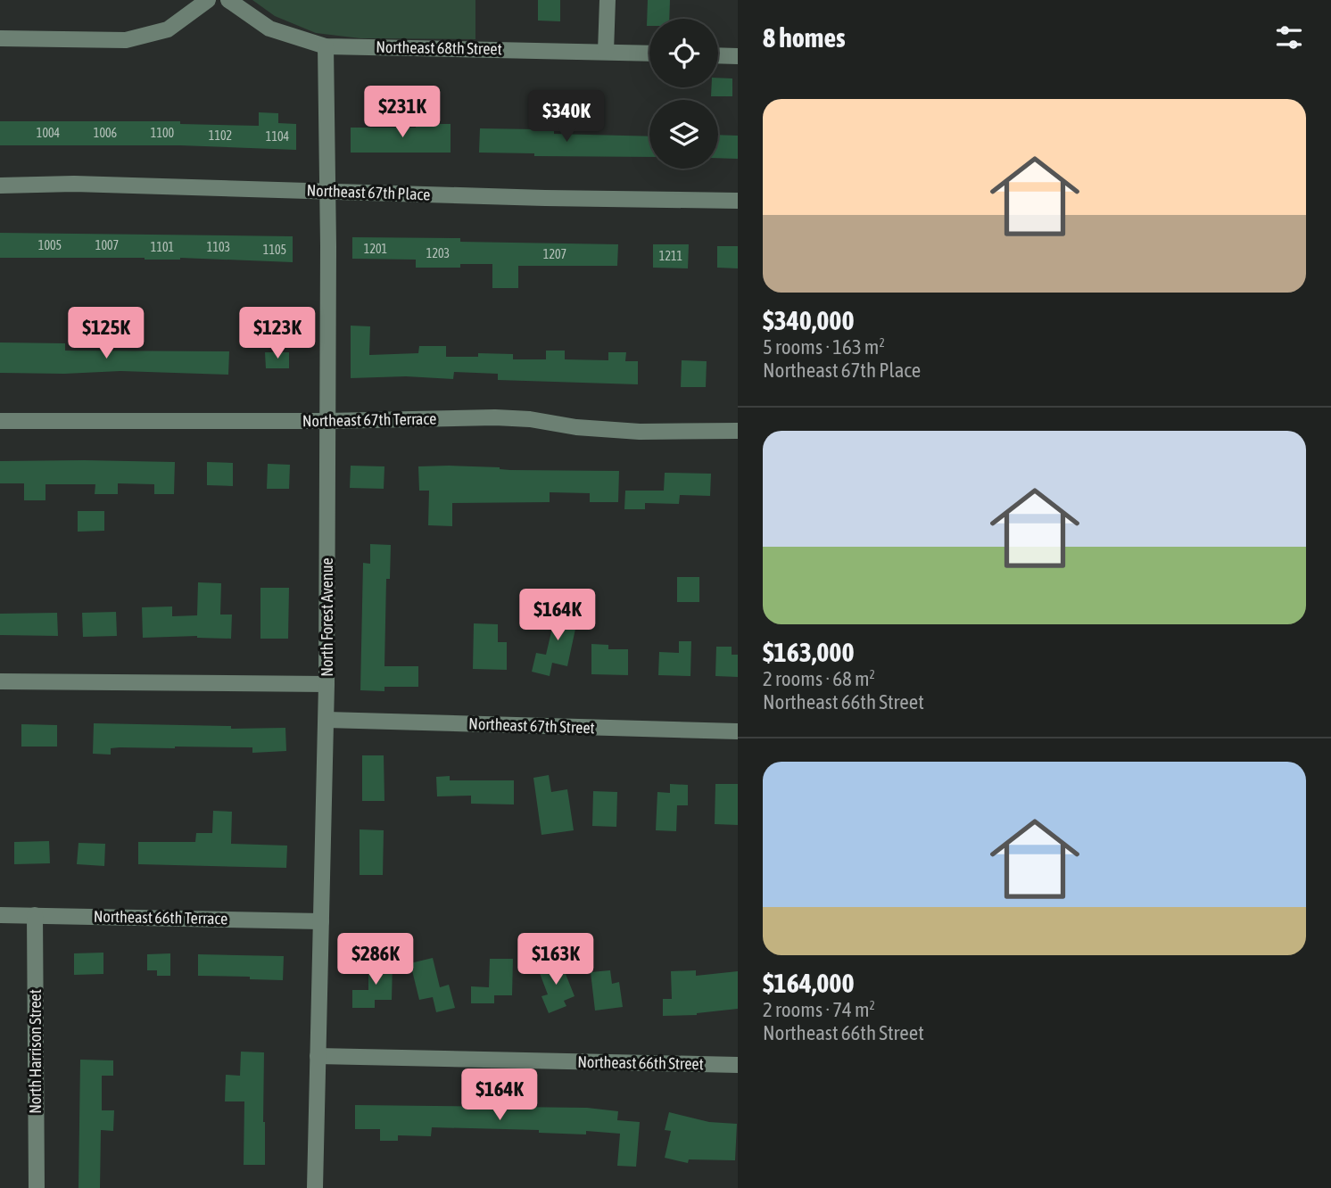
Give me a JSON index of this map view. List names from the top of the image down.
{
  "streets": {
    "street": [
      "Northeast 68th Street",
      "Northeast 67th Place",
      "Northeast 67th Terrace",
      "North Forest Avenue",
      "Northeast 67th Street",
      "Northeast 66th Terrace",
      "North Harrison Street",
      "Northeast 66th Street"
    ]
  },
  "crossings": [
    ["Northeast 68th Street", "North Forest Avenue"],
    ["Northeast 67th Place", "North Forest Avenue"],
    ["Northeast 67th Terrace", "North Forest Avenue"],
    ["North Forest Avenue", "Northeast 67th Street"],
    ["North Forest Avenue", "Northeast 66th Terrace"],
    ["North Forest Avenue", "Northeast 66th Street"],
    ["Northeast 66th Terrace", "North Harrison Street"]
  ],
  "house_numbers": [
    "1004",
    "1006",
    "1100",
    "1102",
    "1104",
    "1005",
    "1007",
    "1101",
    "1103",
    "1201",
    "1105",
    "1203",
    "1207",
    "1211"
  ],
  "page": {
    "heading": "8 homes",
    "list": [
      {
        "name": "$340,000",
        "note": "5 rooms · 163 m² · Northeast 67th Place"
      },
      {
        "name": "$163,000",
        "note": "2 rooms · 68 m² · Northeast 66th Street"
      },
      {
        "name": "$164,000",
        "note": "2 rooms · 74 m² · Northeast 66th Street"
      }
    ],
    "price": [
      "$231K",
      "$340K",
      "$125K",
      "$123K",
      "$164K",
      "$286K",
      "$163K",
      "$164K"
    ]
  }
}
